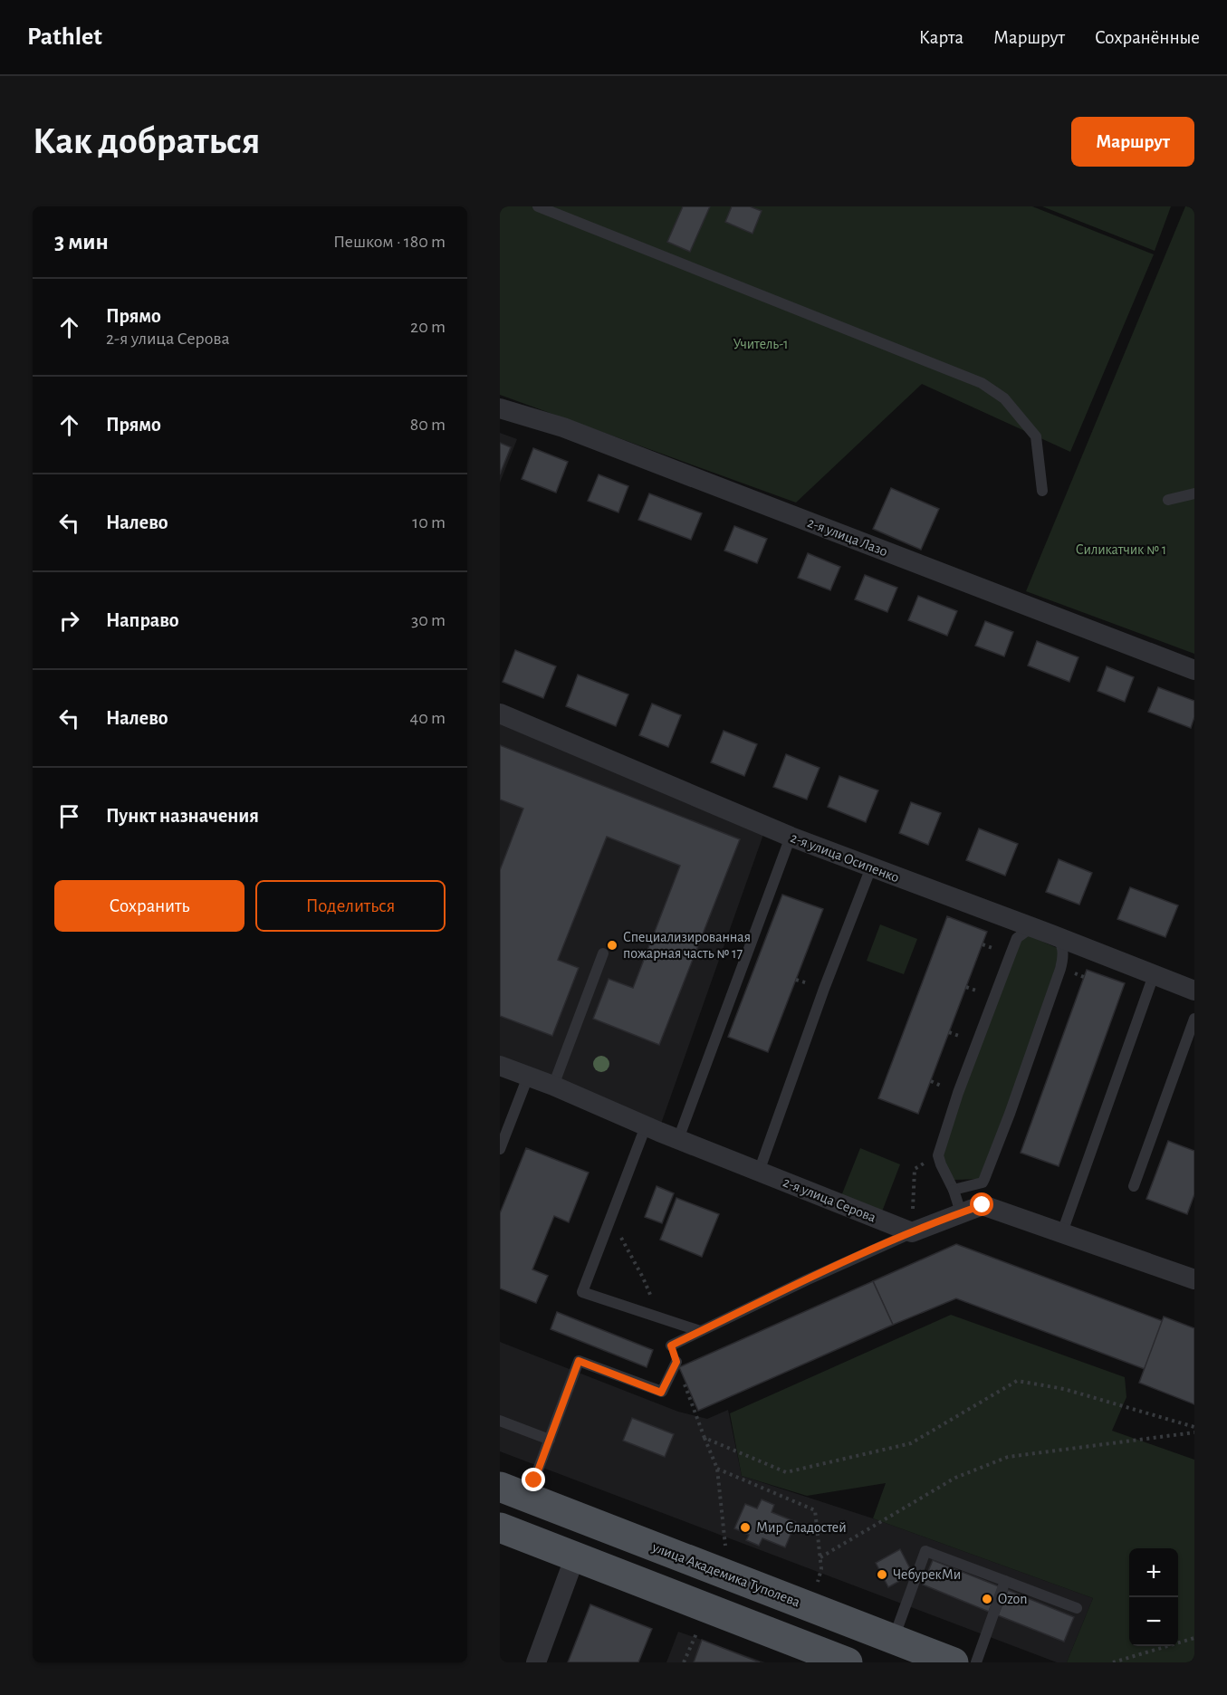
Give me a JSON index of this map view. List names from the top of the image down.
{
  "streets": {
    "main road": ["улица Академика Туполева"],
    "street": ["2-я улица Лазо", "2-я улица Осипенко", "2-я улица Серова"]
  },
  "parks": ["Учитель-1", "Силикатчик № 1"],
  "places": [
    "Специализированная пожарная часть № 17",
    "Мир Сладостей",
    "ЧебурекМи",
    "Ozon"
  ],
  "page": {
    "header": "Pathlet",
    "nav": ["Карта", "Маршрут", "Сохранённые"],
    "buttons": [
      "Маршрут",
      ["Сохранить", "Поделиться"]
    ],
    "title": "Как добраться",
    "heading": ["3 мин", "Пешком · 180 m"],
    "list": [
      ["Прямо", "2-я улица Серова", "20 m"],
      ["Прямо", "80 m"],
      ["Налево", "10 m"],
      ["Направо", "30 m"],
      ["Налево", "40 m"],
      "Пункт назначения"
    ],
    "map_buttons": ["+", "−"]
  }
}
